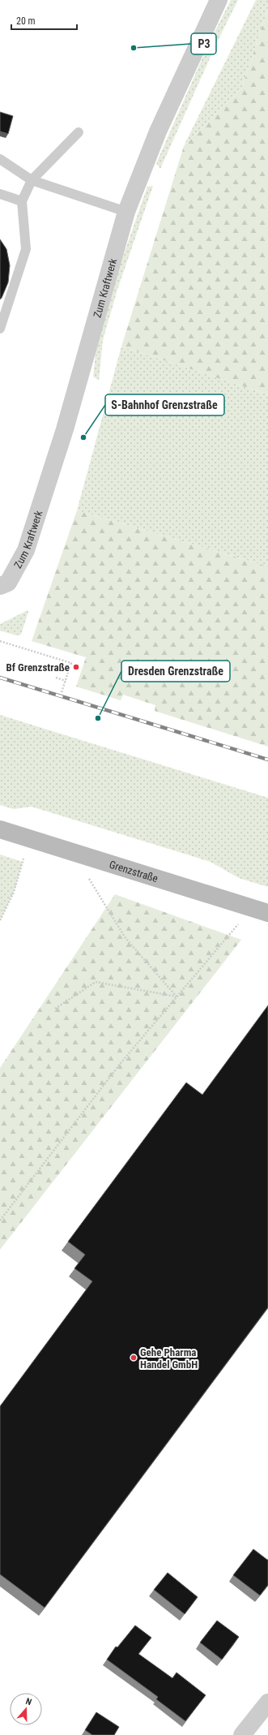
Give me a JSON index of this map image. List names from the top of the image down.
{
  "streets": {
    "main road": ["Grenzstraße"],
    "street": ["Zum Kraftwerk"]
  },
  "places": [
    "P3",
    "S-Bahnhof Grenzstraße",
    "Bf Grenzstraße",
    "Dresden Grenzstraße",
    "Gehe Pharma Handel GmbH"
  ],
  "scale_bar": "20 m",
  "north": "top"
}
